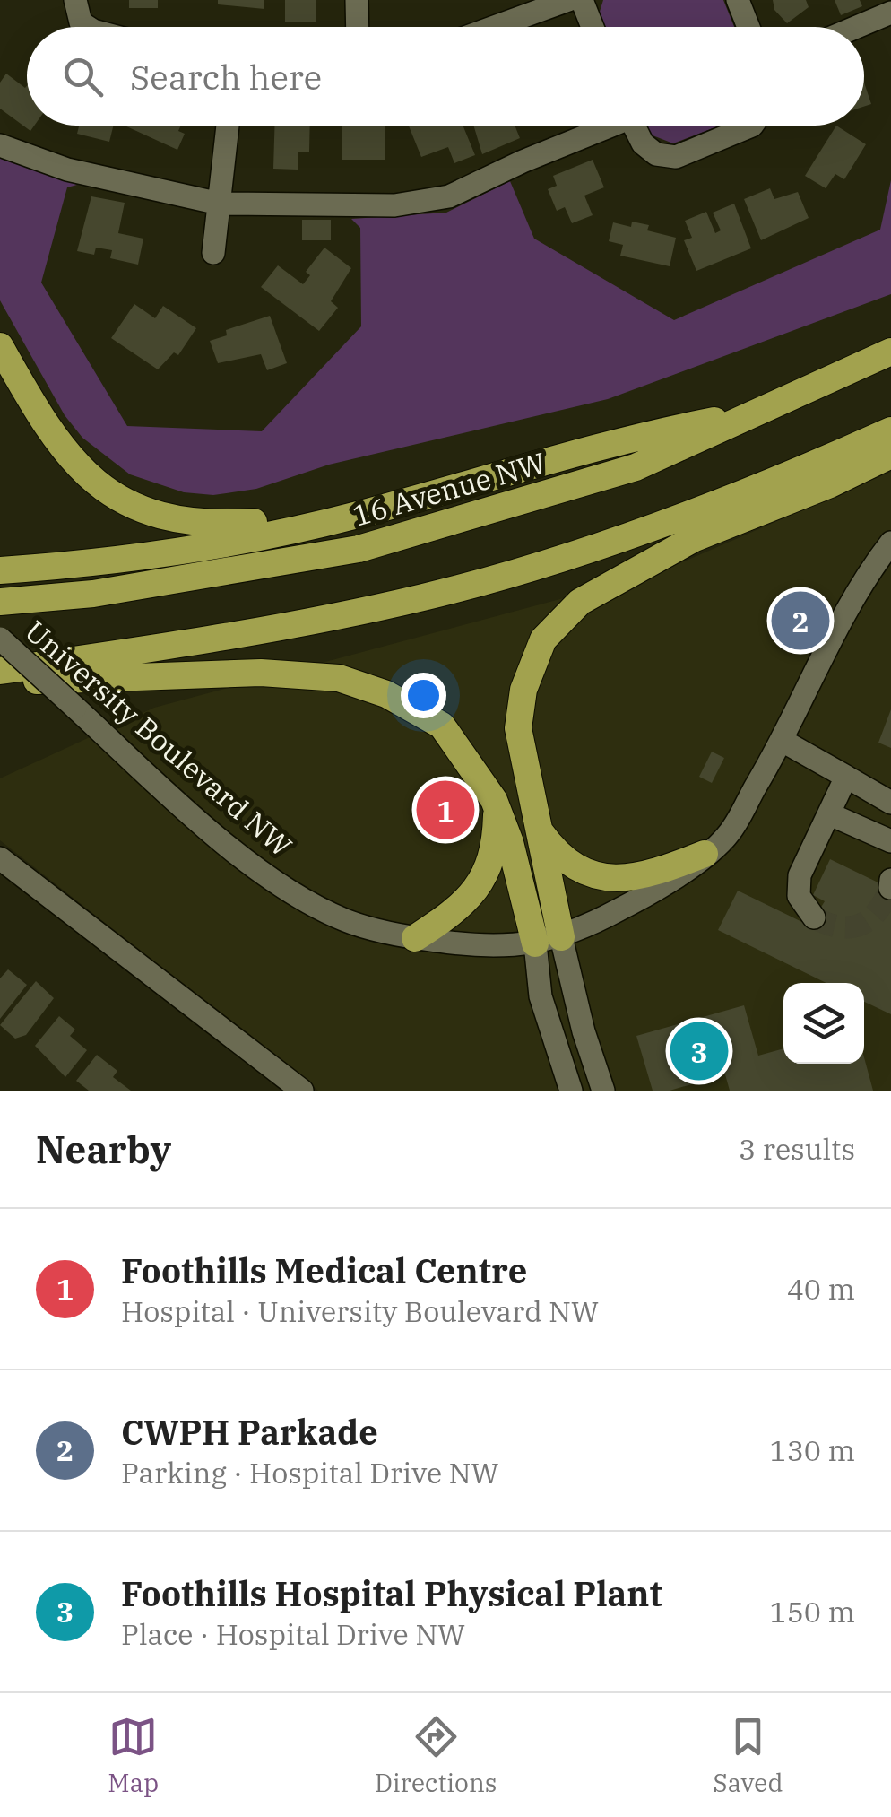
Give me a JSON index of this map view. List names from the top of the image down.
{
  "streets": {
    "highway": ["16 Avenue NW"],
    "street": ["University Boulevard NW"]
  },
  "page": {
    "search": "Search here",
    "pins": ["2", "1", "3"],
    "heading": ["Nearby", "3 results"],
    "list": [
      {
        "mark": "1",
        "name": "Foothills Medical Centre",
        "note": "Hospital · University Boulevard NW",
        "value": "40 m"
      },
      {
        "mark": "2",
        "name": "CWPH Parkade",
        "note": "Parking · Hospital Drive NW",
        "value": "130 m"
      },
      {
        "mark": "3",
        "name": "Foothills Hospital Physical Plant",
        "note": "Place · Hospital Drive NW",
        "value": "150 m"
      }
    ],
    "nav": ["Map", "Directions", "Saved"]
  }
}
